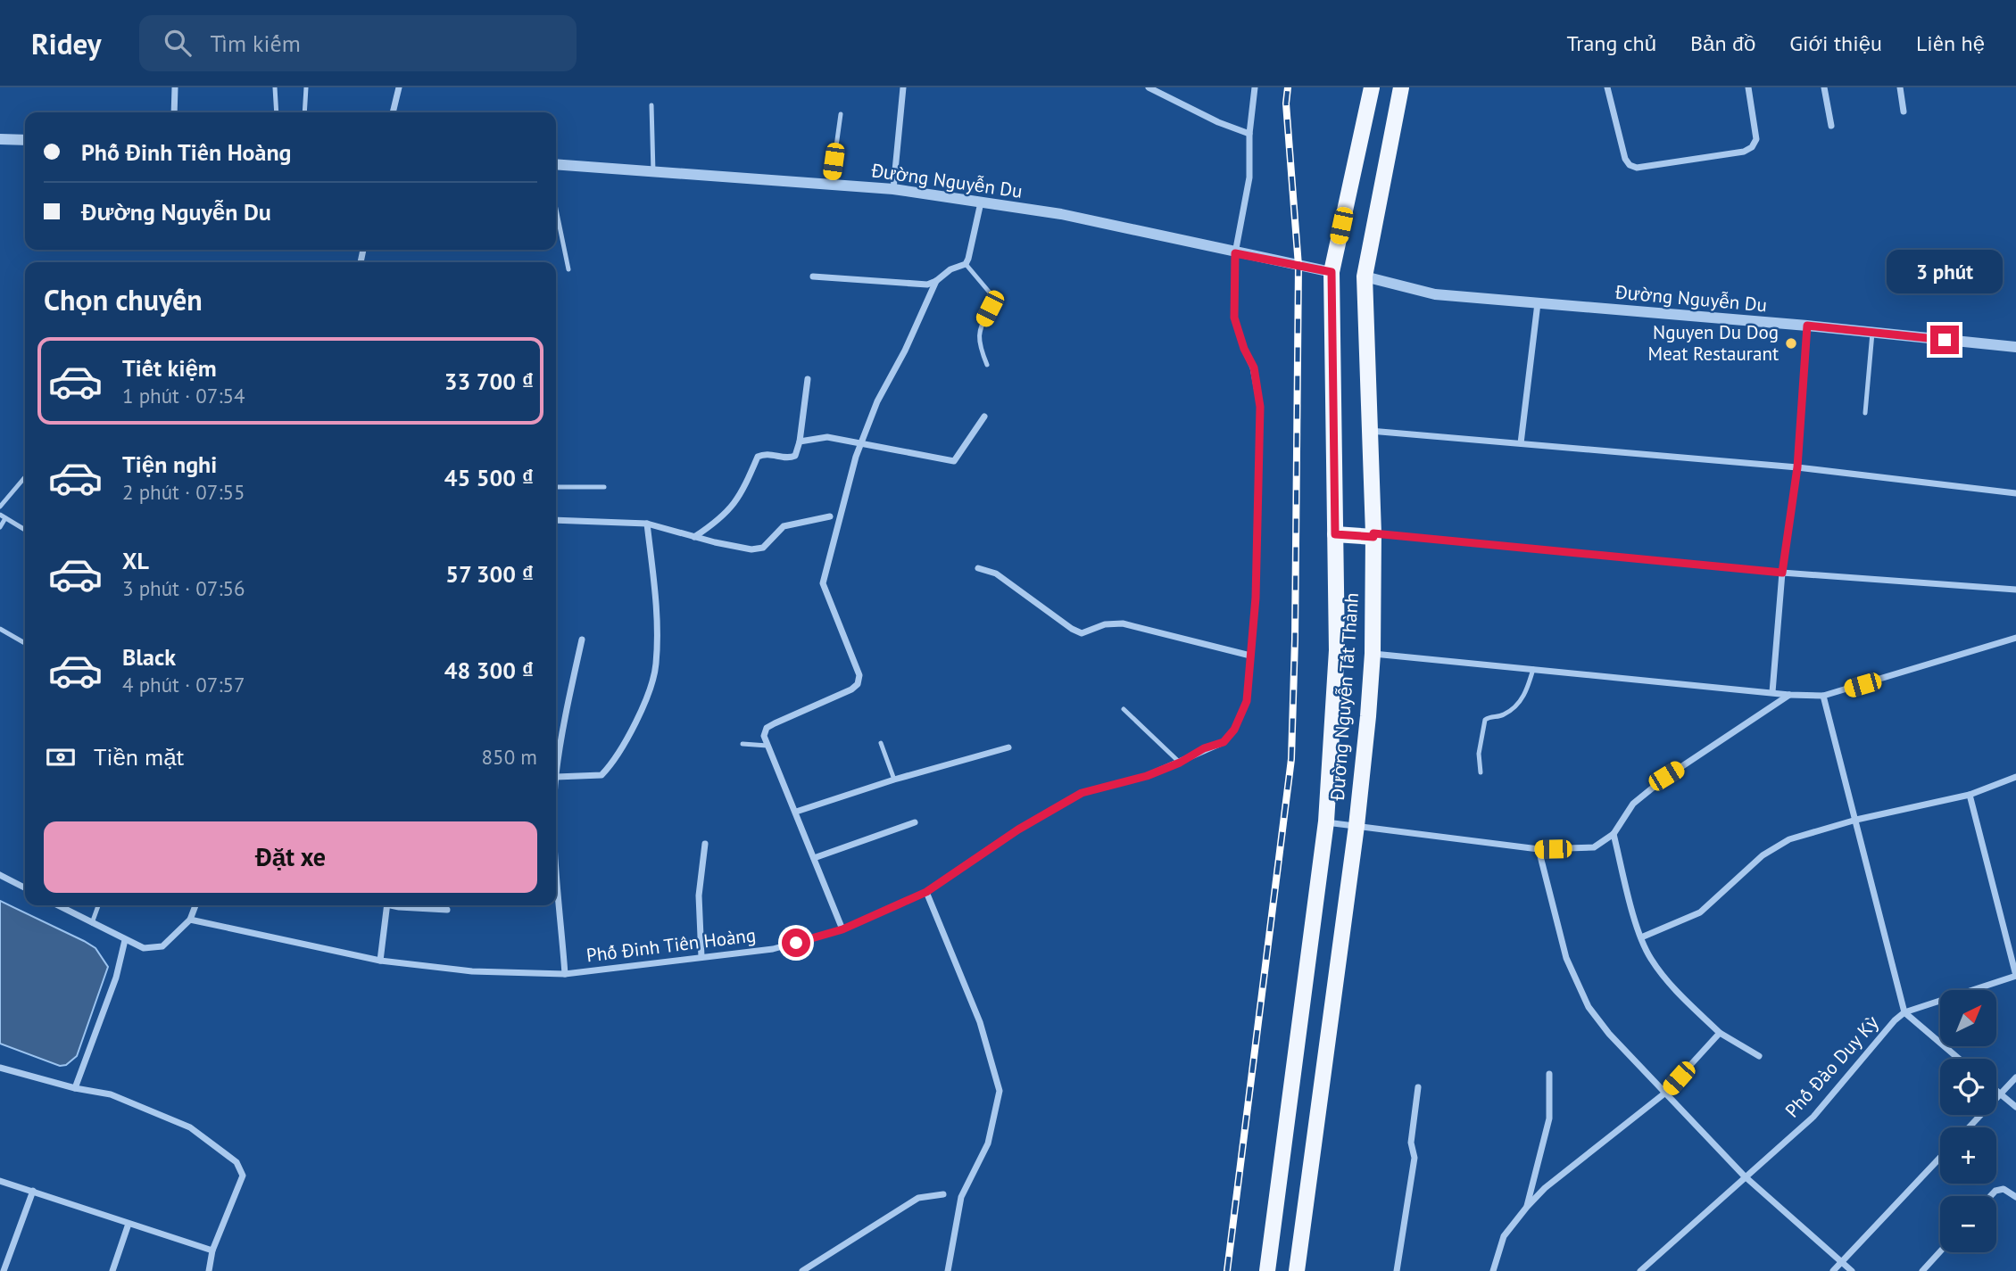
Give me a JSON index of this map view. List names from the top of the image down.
{
  "streets": {
    "main road": ["Đường Nguyễn Tất Thành"],
    "street": ["Đường Nguyễn Du", "Phố Đinh Tiên Hoàng", "Phố Đào Duy Kỳ"]
  },
  "crossings": [
    ["Đường Nguyễn Du", "Đường Nguyễn Tất Thành"],
    ["Đường Nguyễn Du", "Phố Đinh Tiên Hoàng"]
  ],
  "places": ["Nguyen Du Dog Meat Restaurant"],
  "north": "top right",
  "page": {
    "header": "Ridey",
    "search": "Tìm kiếm",
    "nav": [
      "Trang chủ",
      "Bản đồ",
      "Giới thiệu",
      "Liên hệ"
    ],
    "banner": ["Phố Đinh Tiên Hoàng", "Đường Nguyễn Du"],
    "bubble": "3 phút",
    "heading": "Chọn chuyến",
    "list": [
      {
        "name": "Tiết kiệm",
        "note": "1 phút · 07:54",
        "value": "33 700 ₫"
      },
      {
        "name": "Tiện nghi",
        "note": "2 phút · 07:55",
        "value": "45 500 ₫"
      },
      {
        "name": "XL",
        "note": "3 phút · 07:56",
        "value": "57 300 ₫"
      },
      {
        "name": "Black",
        "note": "4 phút · 07:57",
        "value": "48 300 ₫"
      }
    ],
    "pay": ["Tiền mặt", "850 m"],
    "buttons": "Đặt xe",
    "map_buttons": ["+", "−"]
  }
}
